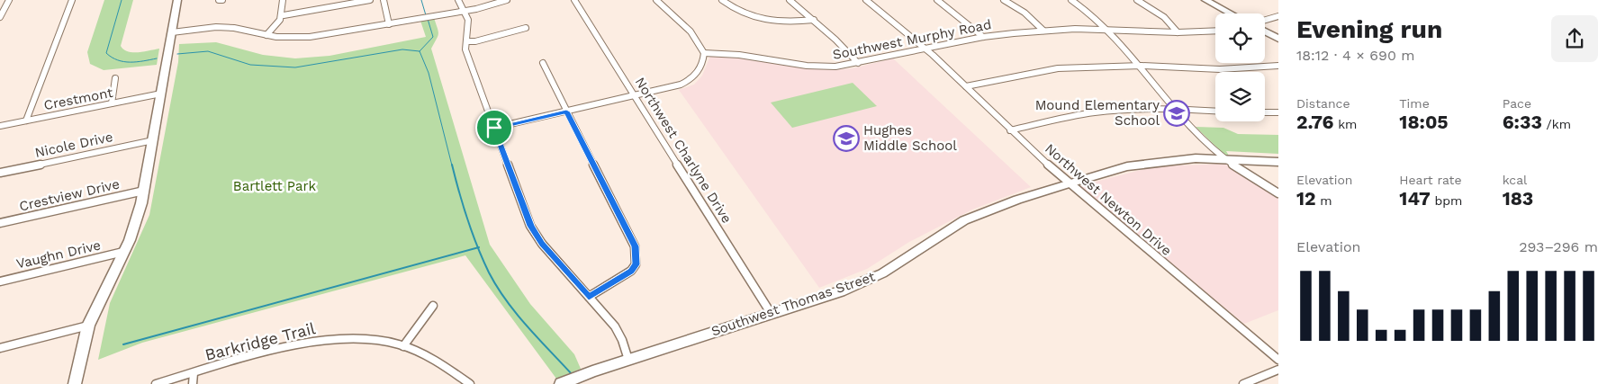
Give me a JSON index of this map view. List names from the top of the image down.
{
  "streets": {
    "street": [
      "Southwest Murphy Road",
      "Crestmont",
      "Nicole Drive",
      "Northwest Charlyne Drive",
      "Crestview Drive",
      "Northwest Newton Drive",
      "Vaughn Drive",
      "Southwest Thomas Street",
      "Barkridge Trail"
    ]
  },
  "crossings": [
    ["Southwest Murphy Road", "Northwest Newton Drive"],
    ["Northwest Charlyne Drive", "Southwest Thomas Street"],
    ["Northwest Newton Drive", "Southwest Thomas Street"]
  ],
  "parks": ["Bartlett Park"],
  "places": {
    "school or university": ["Mound Elementary School", "Hughes Middle School"]
  },
  "page": {
    "heading": ["Evening run", "18:12 · 4 × 690 m"],
    "stats": [
      ["Distance", "2.76 km"],
      ["Time", "18:05"],
      ["Pace", "6:33 /km"],
      ["Elevation", "12 m"],
      ["Heart rate", "147 bpm"],
      ["kcal", "183"]
    ],
    "chart": ["Elevation", "293–296 m"]
  }
}
